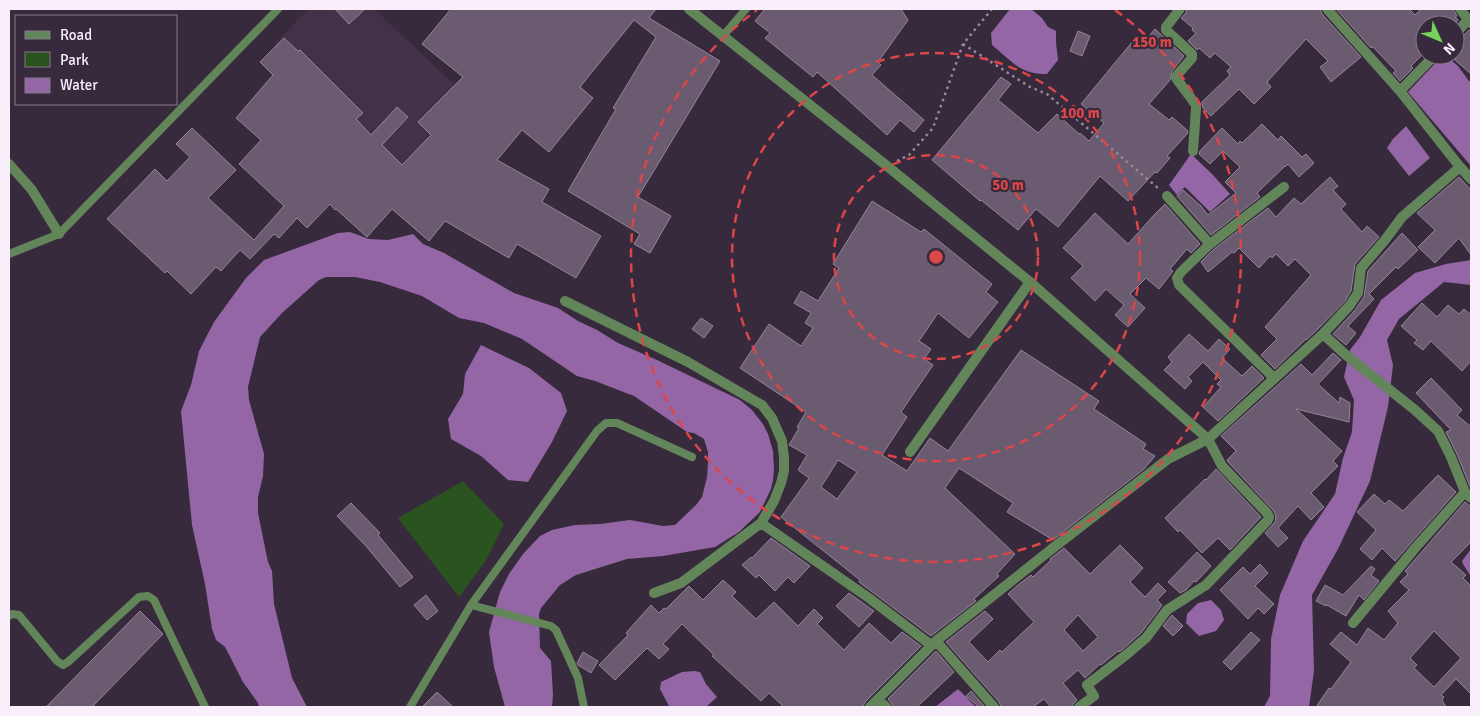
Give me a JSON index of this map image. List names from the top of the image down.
{
  "legend": ["Road", "Park", "Water"],
  "north": "bottom right",
  "rings": ["150 m", "100 m", "50 m"]
}
